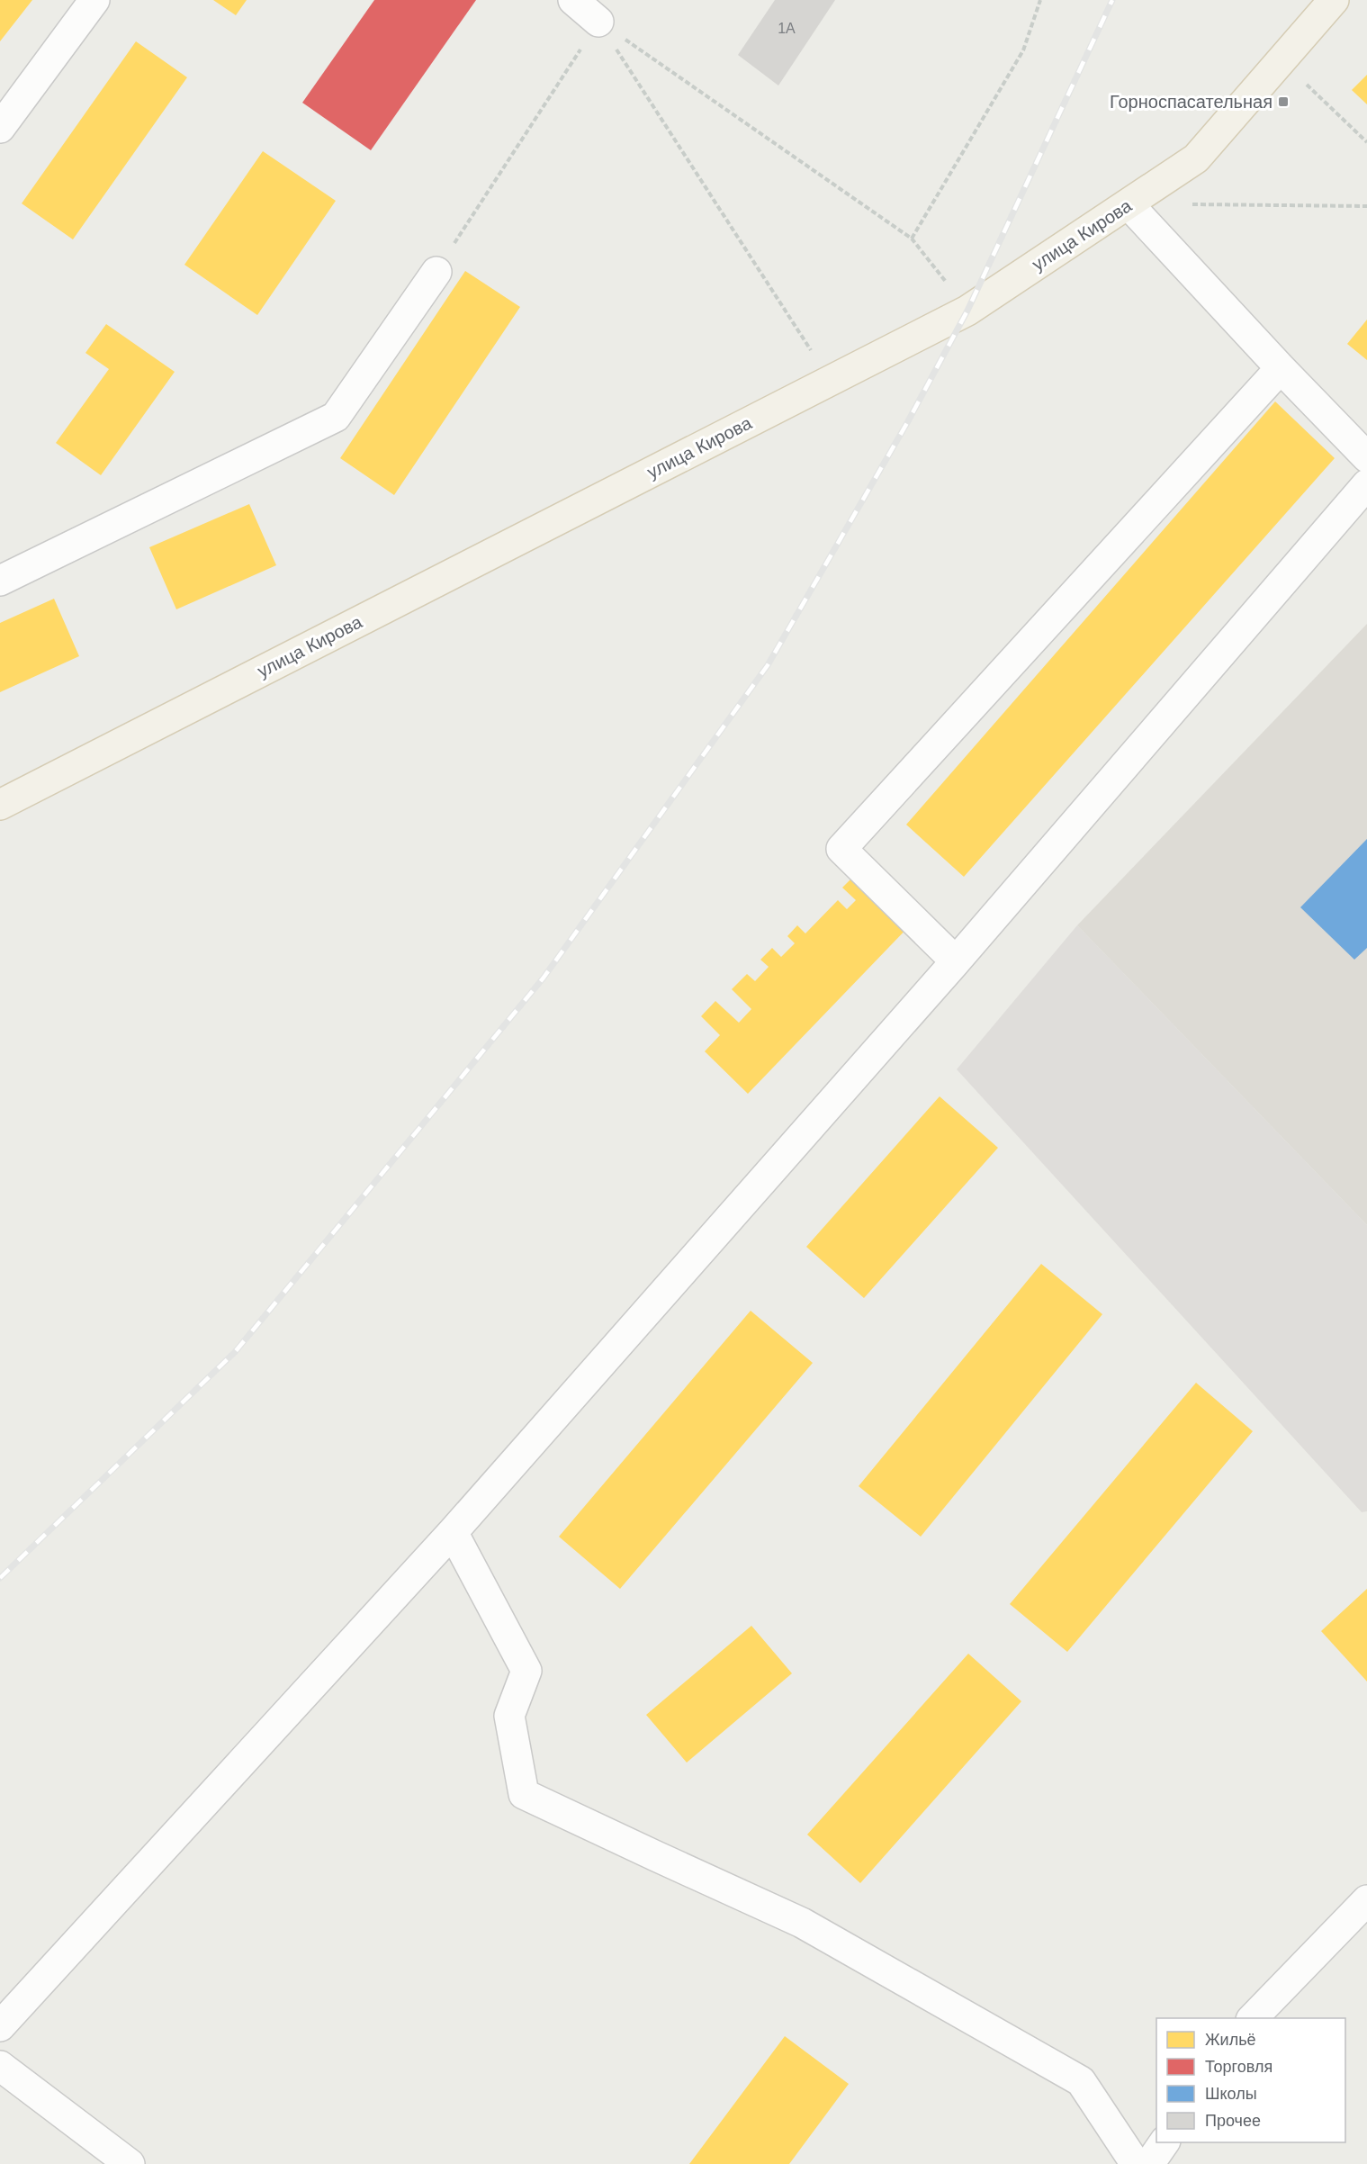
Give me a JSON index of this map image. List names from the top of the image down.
{
  "streets": {
    "main road": ["улица Кирова"]
  },
  "places": {
    "transit": ["Горноспасательная"]
  },
  "house_numbers": ["1А"],
  "legend": [
    "Жильё",
    "Торговля",
    "Школы",
    "Прочее"
  ]
}
